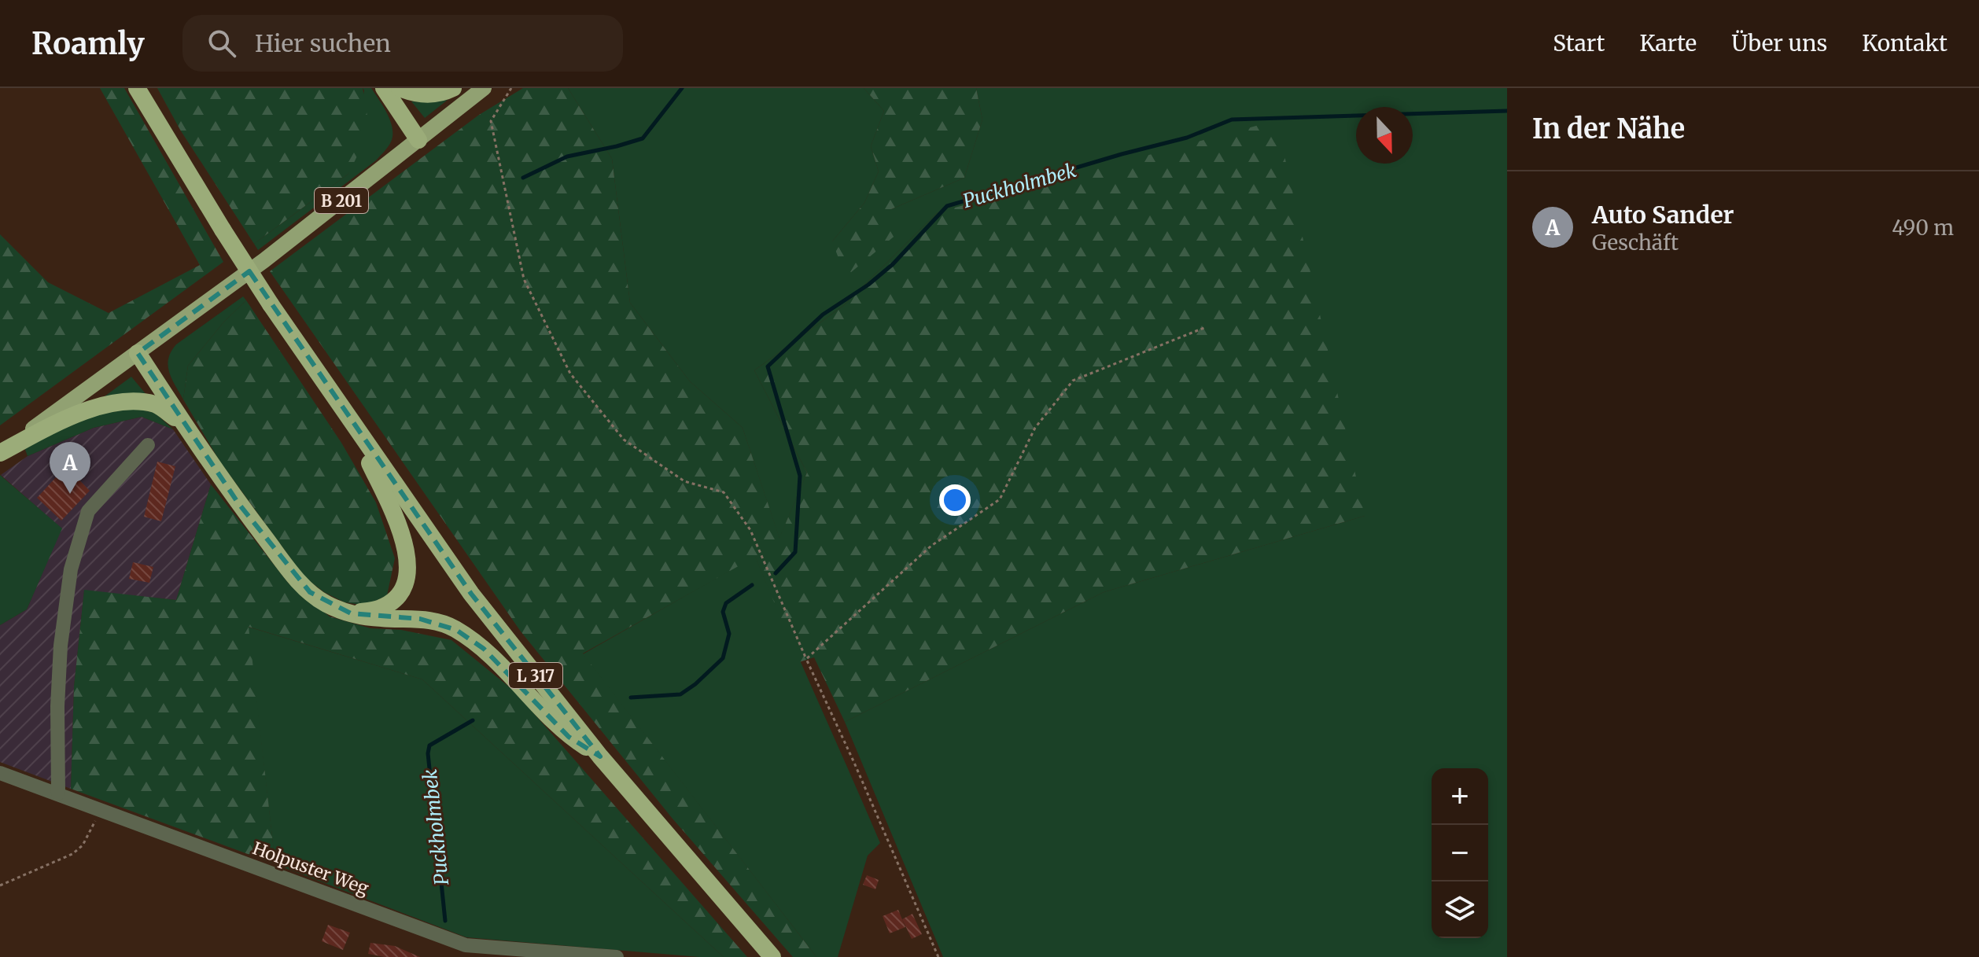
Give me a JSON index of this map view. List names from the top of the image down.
{
  "streets": {
    "highway": ["L 317"],
    "main road": ["B 201"],
    "street": ["Holpuster Weg"]
  },
  "water": ["Puckholmbek"],
  "north": "bottom",
  "page": {
    "header": "Roamly",
    "search": "Hier suchen",
    "nav": [
      "Start",
      "Karte",
      "Über uns",
      "Kontakt"
    ],
    "heading": "In der Nähe",
    "list": [
      {
        "mark": "A",
        "name": "Auto Sander",
        "note": "Geschäft",
        "value": "490 m"
      }
    ],
    "pins": "A",
    "map_buttons": ["+", "−"]
  }
}
